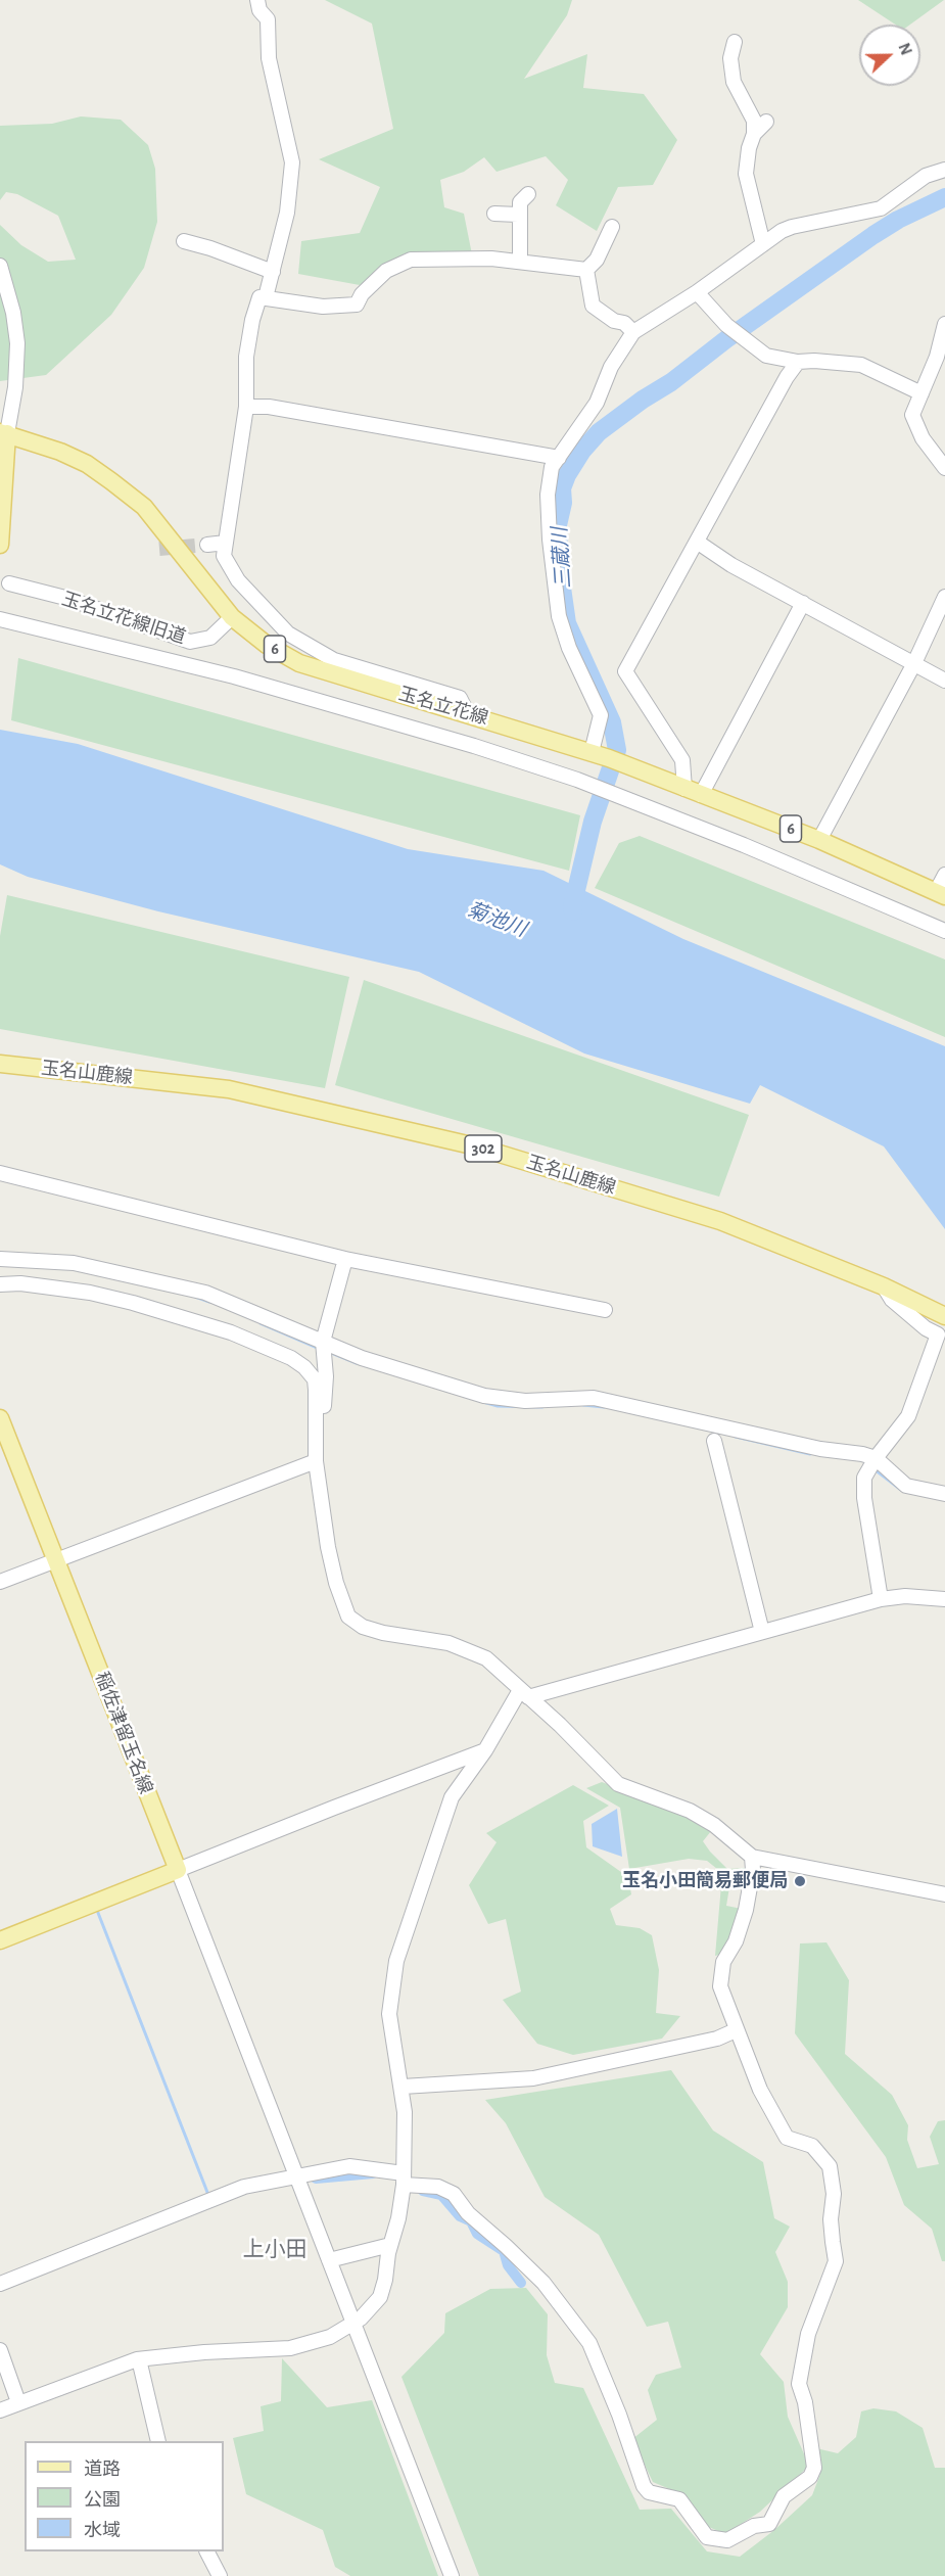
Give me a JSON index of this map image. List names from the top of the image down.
{
  "streets": {
    "main road": [
      "6",
      "玉名立花線",
      "玉名山鹿線",
      "302",
      "稲佐津留玉名線"
    ],
    "street": ["玉名立花線旧道"]
  },
  "crossings": [
    ["玉名立花線旧道", "玉名立花線"]
  ],
  "districts": ["上小田"],
  "water": ["三蔵川", "菊池川"],
  "places": ["玉名小田簡易郵便局"],
  "legend": ["道路", "公園", "水域"],
  "north": "right"
}
